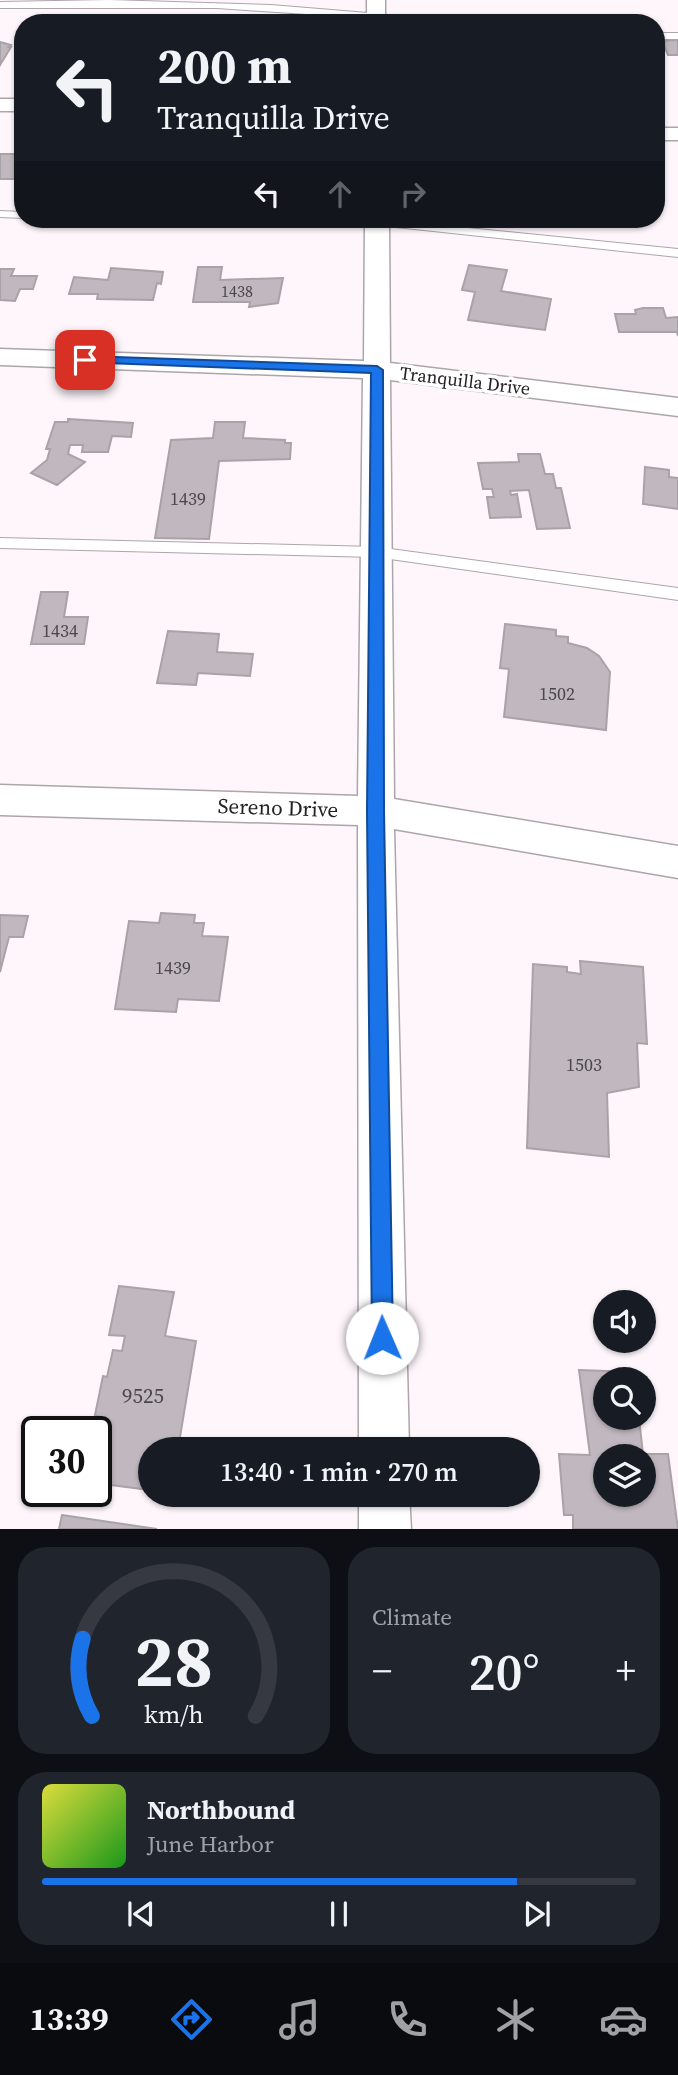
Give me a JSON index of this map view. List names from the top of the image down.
{
  "streets": {
    "street": ["Tranquilla Drive", "Sereno Drive"]
  },
  "house_numbers": [
    "1438",
    "1439",
    "1434",
    "1502",
    "1439",
    "1503",
    "9525"
  ],
  "page": {
    "turn": ["200 m", "Tranquilla Drive"],
    "limit": "30",
    "trip": "13:40 · 1 min · 270 m",
    "tile": "Climate",
    "heat": ["−", "20°", "+"],
    "song": ["Northbound", "June Harbor"],
    "tabs": "13:39",
    "gauge": ["28", "km/h"]
  }
}
